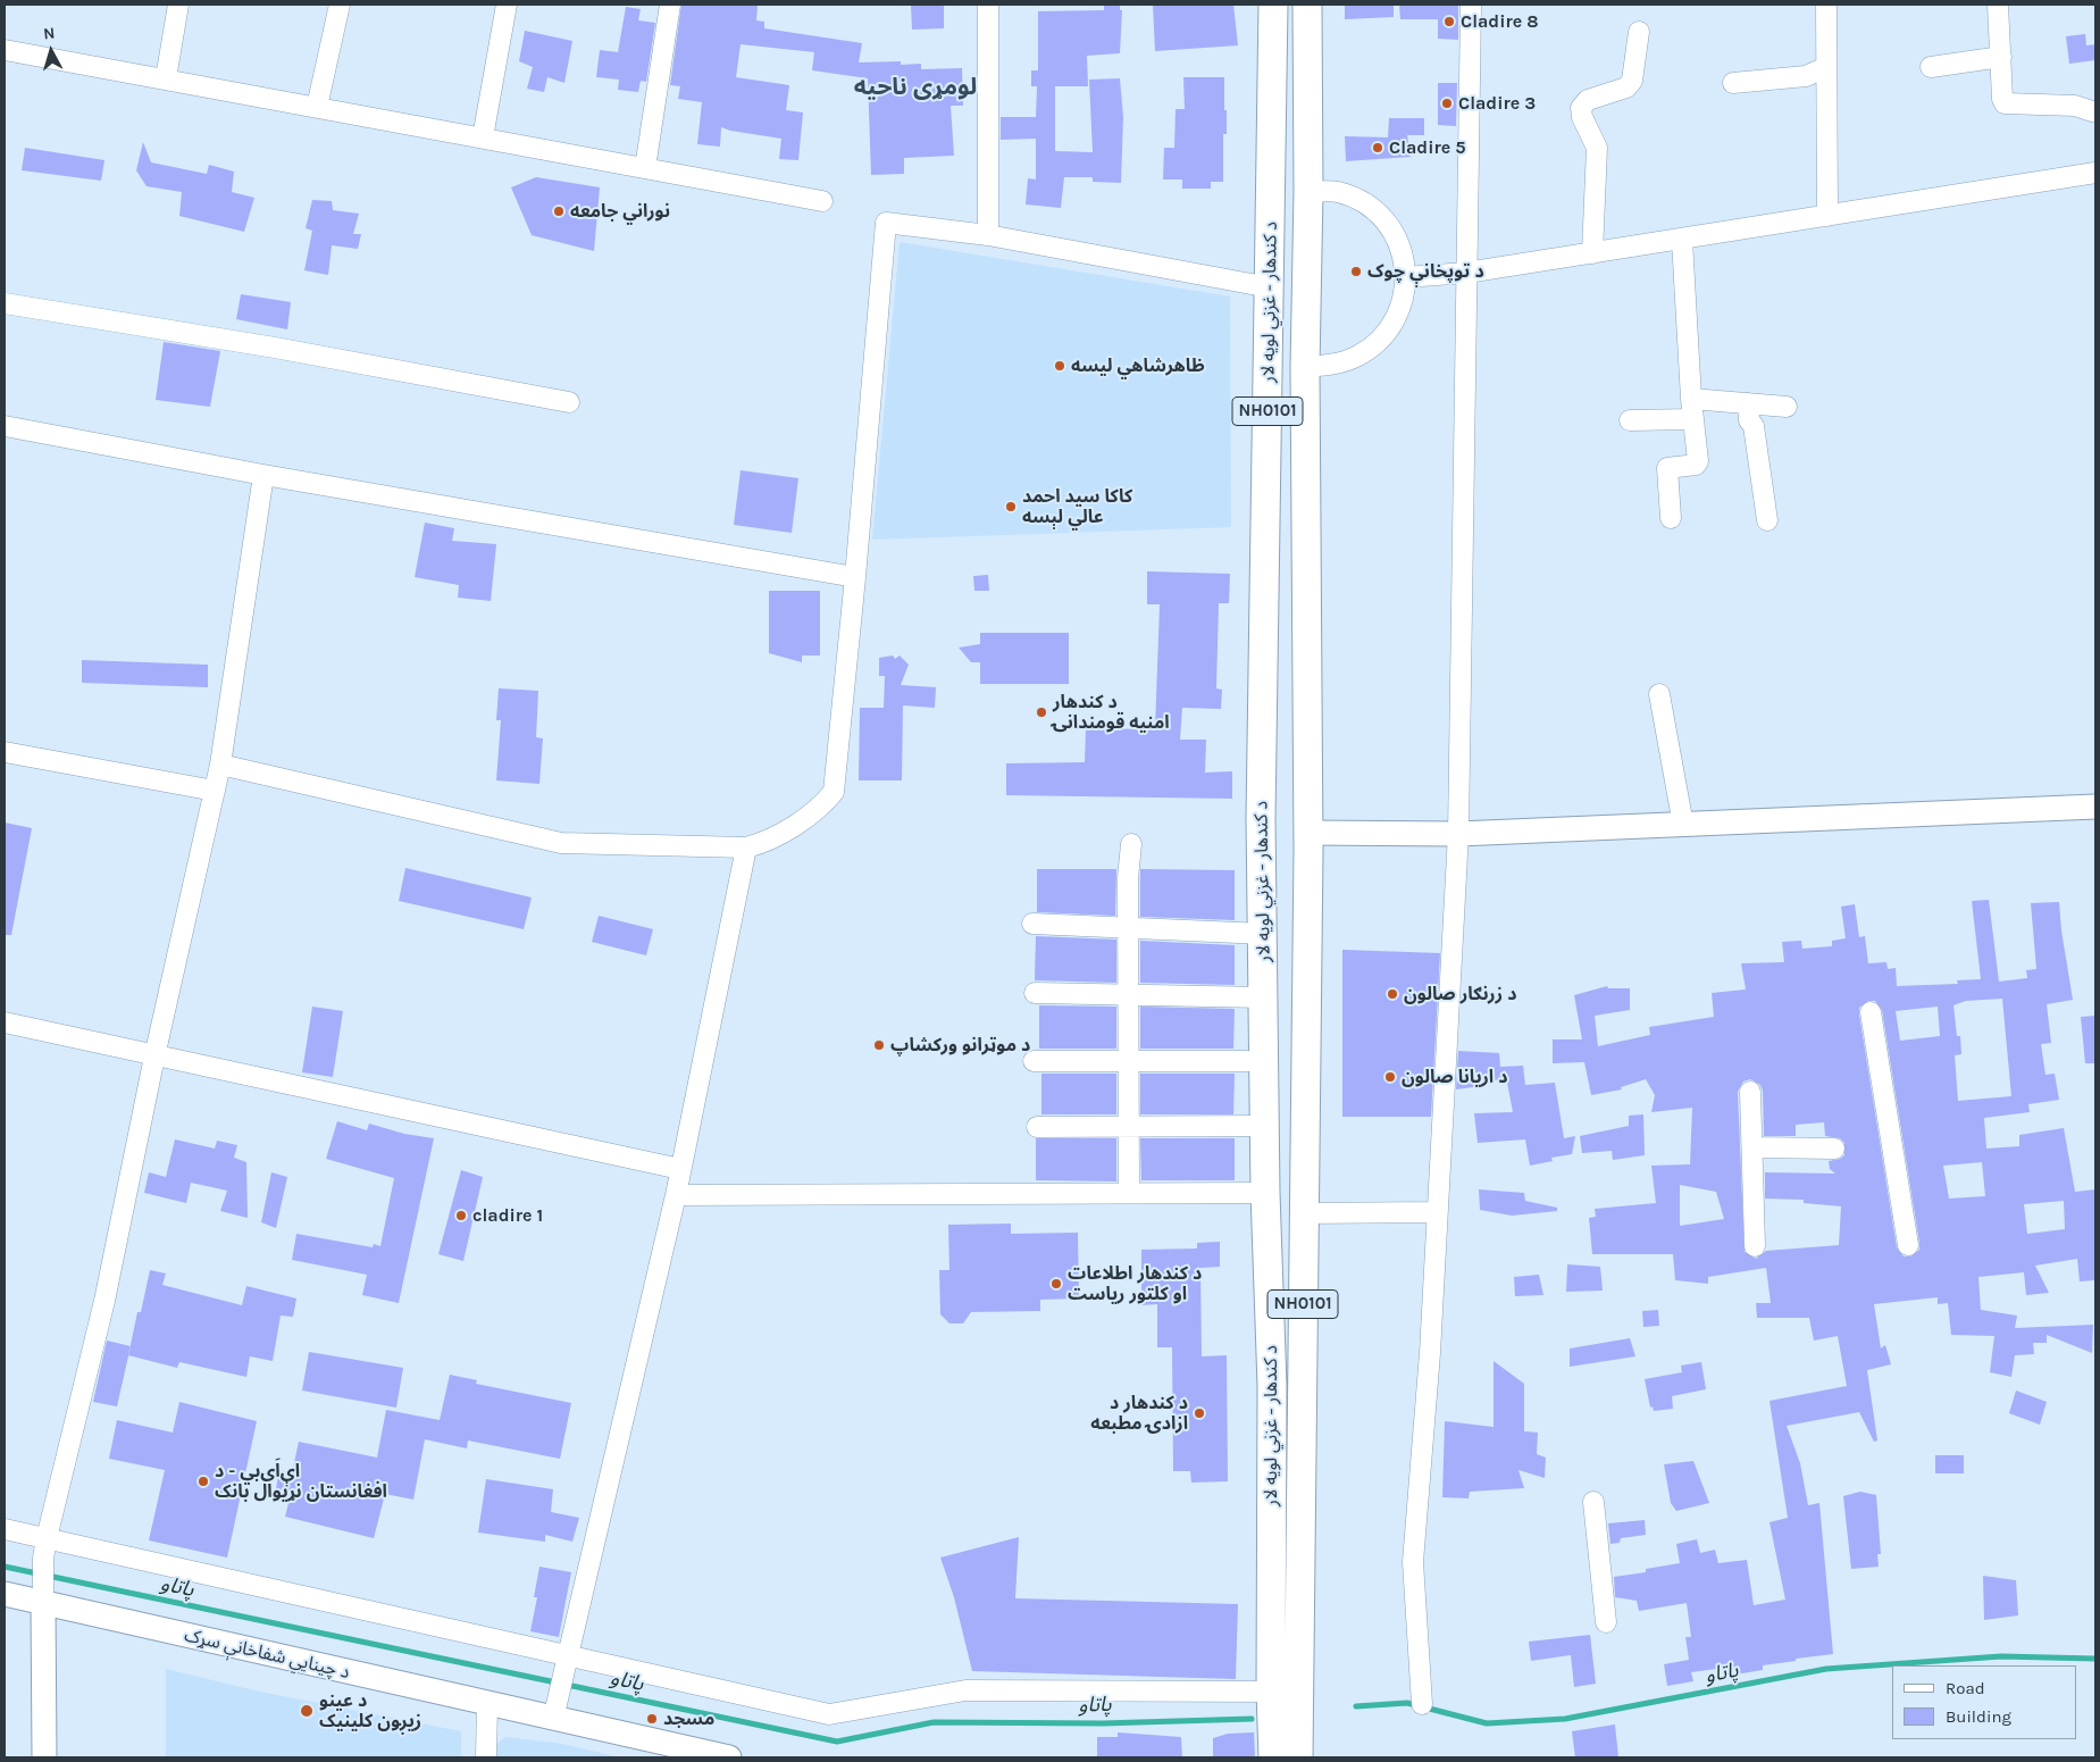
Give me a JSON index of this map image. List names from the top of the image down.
{
  "streets": {
    "highway": ["د کندهار - غزني لويه لار", "NH0101"],
    "main road": ["د چينايي شفاخانې سړک"]
  },
  "districts": ["لومړی ناحیه"],
  "water": ["پاتاو"],
  "places": [
    "Cladire 8",
    "Cladire 3",
    "Cladire 5",
    "نوراني جامعه",
    "د توپخانې چوک",
    "ظاهرشاهي لیسه",
    "کاکا سید احمد عالي لېسه",
    "د کندهار امنيه قومندانۍ",
    "د زرنګار صالون",
    "د موټرانو ورکشاپ",
    "د اریانا صالون",
    "cladire 1",
    "د کندهار اطلاعات او کلتور رياست",
    "د کندهار د ازادۍ مطبعه",
    "اې‌اَی‌بي - د افغانستان نړیوال بانک",
    "د عینو زیږون کلینیک",
    "مسجد"
  ],
  "legend": ["Road", "Building"],
  "north": "top"
}
